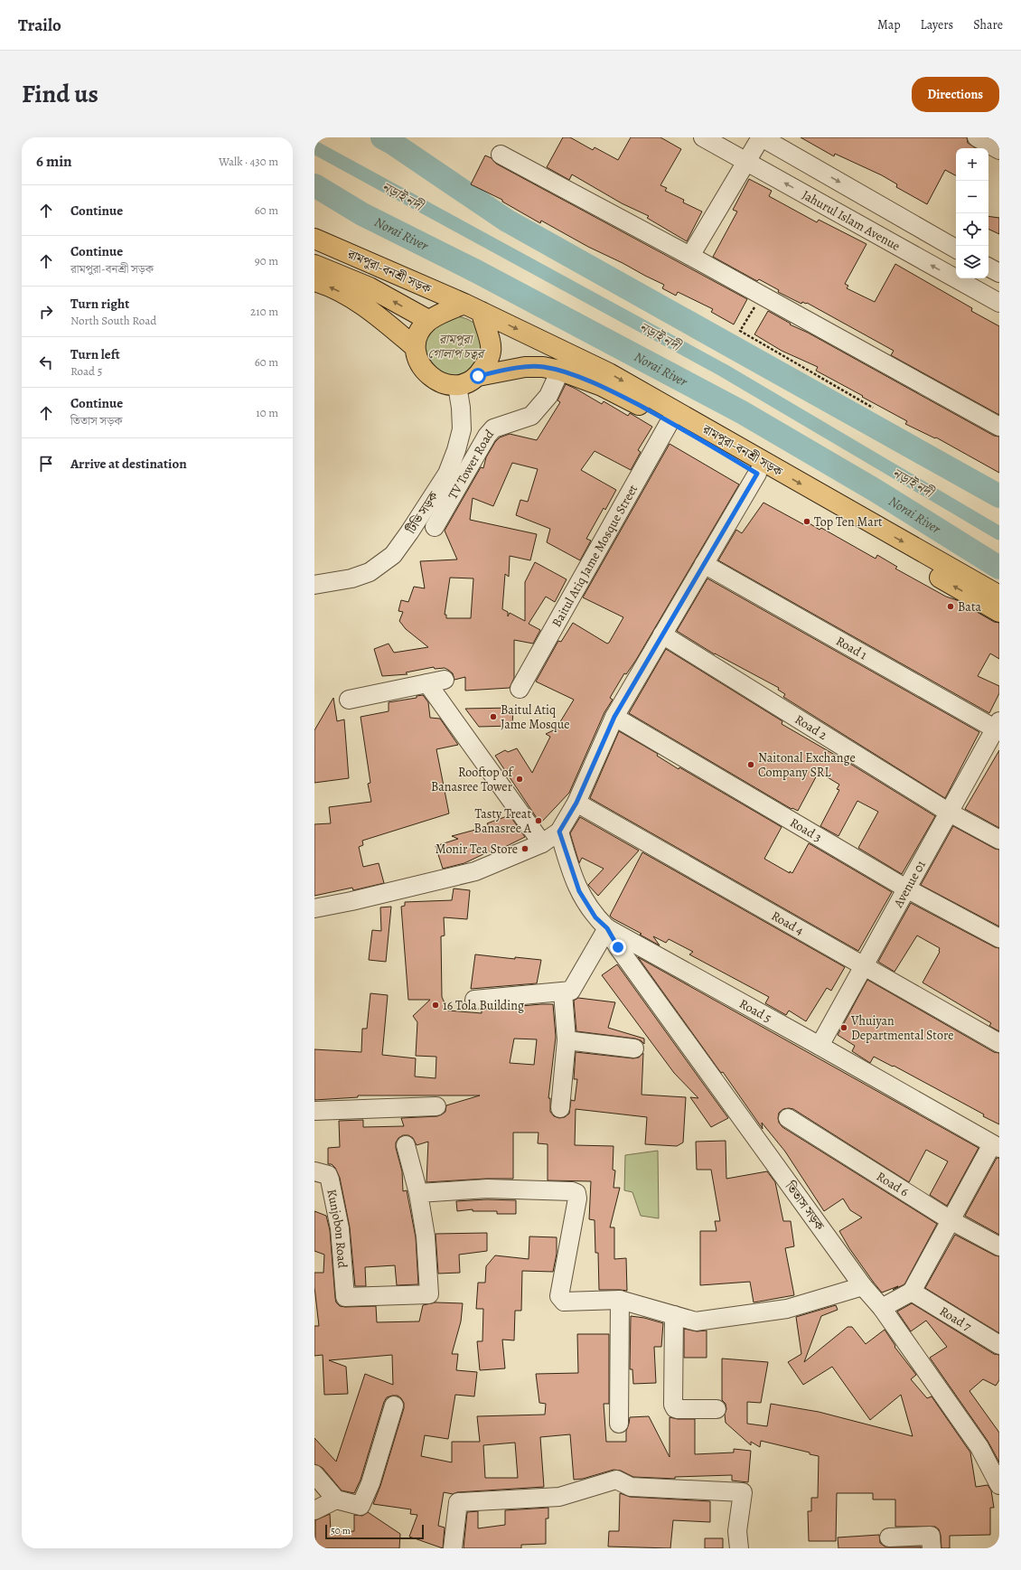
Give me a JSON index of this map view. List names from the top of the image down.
{
  "streets": {
    "main road": ["রামপুরা-বনশ্রী সড়ক"],
    "street": [
      "Jahurul Islam Avenue",
      "TV Tower Road",
      "টিভি সড়ক",
      "Baitul Atiq Jame Mosque Street",
      "Road 1",
      "Road 2",
      "Road 3",
      "Avenue 01",
      "Road 4",
      "Road 5",
      "Road 6",
      "তিতাস সড়ক",
      "Kunjobon Road",
      "Road 7"
    ]
  },
  "crossings": [
    ["রামপুরা-বনশ্রী সড়ক", "TV Tower Road"],
    ["রামপুরা-বনশ্রী সড়ক", "টিভি সড়ক"],
    ["রামপুরা-বনশ্রী সড়ক", "Baitul Atiq Jame Mosque Street"],
    ["Road 1", "Avenue 01"],
    ["Road 2", "Avenue 01"],
    ["Road 3", "Avenue 01"],
    ["Avenue 01", "Road 4"],
    ["Avenue 01", "Road 5"],
    ["Road 5", "তিতাস সড়ক"]
  ],
  "water": ["নড়াই নদী", "Norai River"],
  "parks": ["রামপুরা গোলাপ চত্বর"],
  "places": [
    "Top Ten Mart",
    "Bata",
    "Baitul Atiq Jame Mosque",
    "Naitonal Exchange Company SRL",
    "Rooftop of Banasree Tower",
    "Tasty Treat Banasree A",
    "Monir Tea Store",
    "16 Tola Building",
    "Vhuiyan Departmental Store"
  ],
  "scale_bar": "50 m",
  "page": {
    "header": "Trailo",
    "nav": ["Map", "Layers", "Share"],
    "title": "Find us",
    "buttons": "Directions",
    "heading": ["6 min", "Walk · 430 m"],
    "map_buttons": ["+", "−"],
    "list": [
      ["Continue", "60 m"],
      ["Continue", "রামপুরা-বনশ্রী সড়ক", "90 m"],
      ["Turn right", "North South Road", "210 m"],
      ["Turn left", "Road 5", "60 m"],
      ["Continue", "তিতাস সড়ক", "10 m"],
      "Arrive at destination"
    ],
    "scale": "50 m"
  }
}
